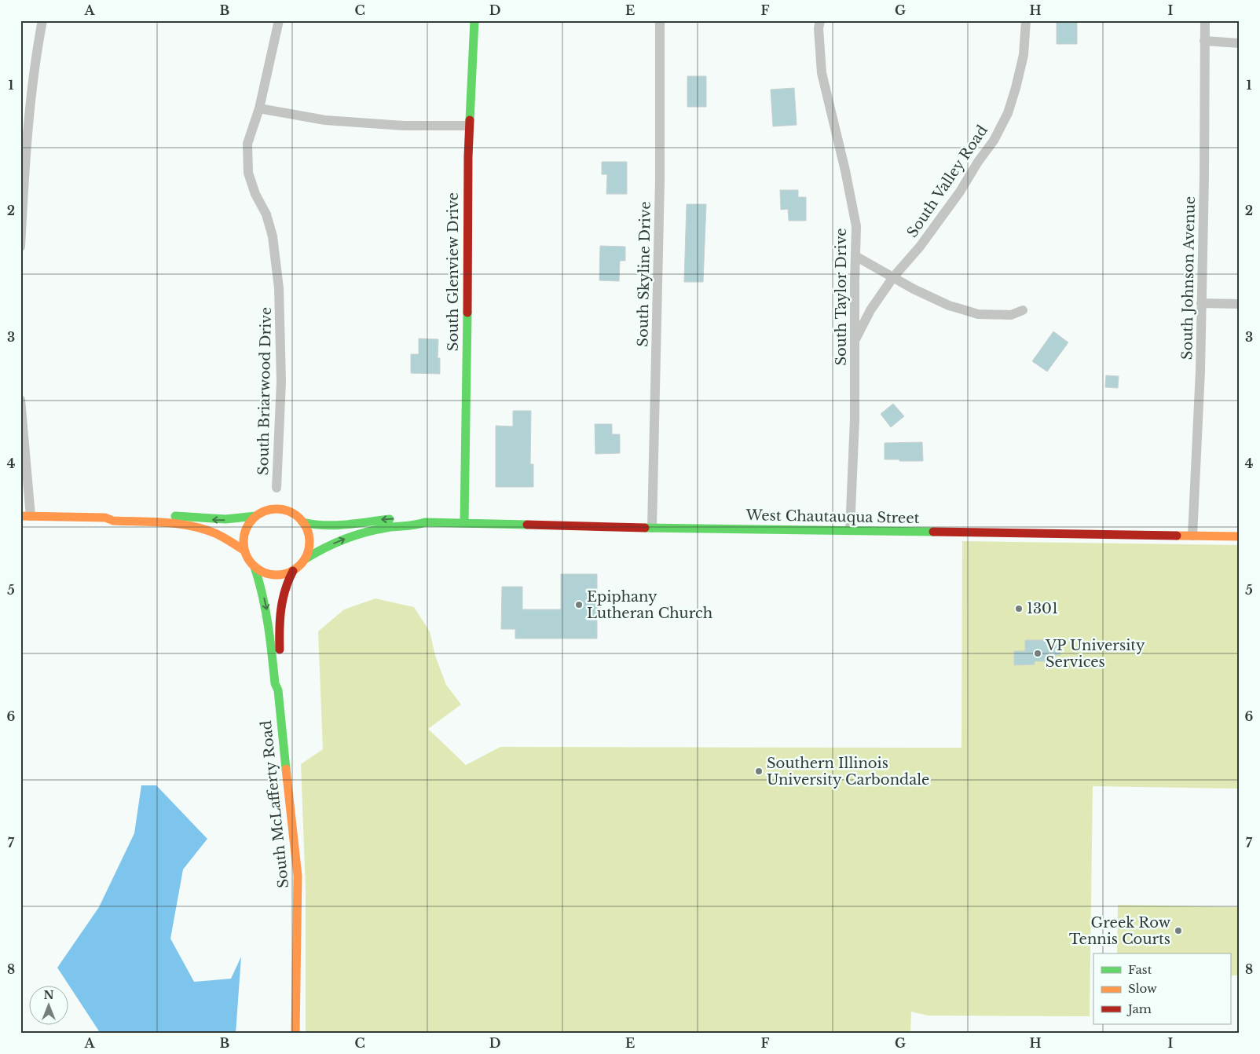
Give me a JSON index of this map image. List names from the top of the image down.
{
  "streets": {
    "street": [
      "South Valley Road",
      "South Glenview Drive",
      "South Skyline Drive",
      "South Johnson Avenue",
      "South Taylor Drive",
      "South Briarwood Drive",
      "West Chautauqua Street",
      "South McLafferty Road"
    ]
  },
  "crossings": [
    ["South Valley Road", "South Taylor Drive"],
    ["South Glenview Drive", "West Chautauqua Street"],
    ["South Skyline Drive", "West Chautauqua Street"],
    ["South Johnson Avenue", "West Chautauqua Street"],
    ["South Taylor Drive", "West Chautauqua Street"],
    ["West Chautauqua Street", "South McLafferty Road"]
  ],
  "places": [
    "Epiphany Lutheran Church",
    "1301",
    "VP University Services",
    "Southern Illinois University Carbondale",
    "Greek Row Tennis Courts"
  ],
  "legend": ["Fast", "Slow", "Jam"],
  "north": "top",
  "grid": {
    "columns": [
      "A",
      "B",
      "C",
      "D",
      "E",
      "F",
      "G",
      "H",
      "I"
    ],
    "rows": [
      "1",
      "2",
      "3",
      "4",
      "5",
      "6",
      "7",
      "8"
    ]
  }
}
